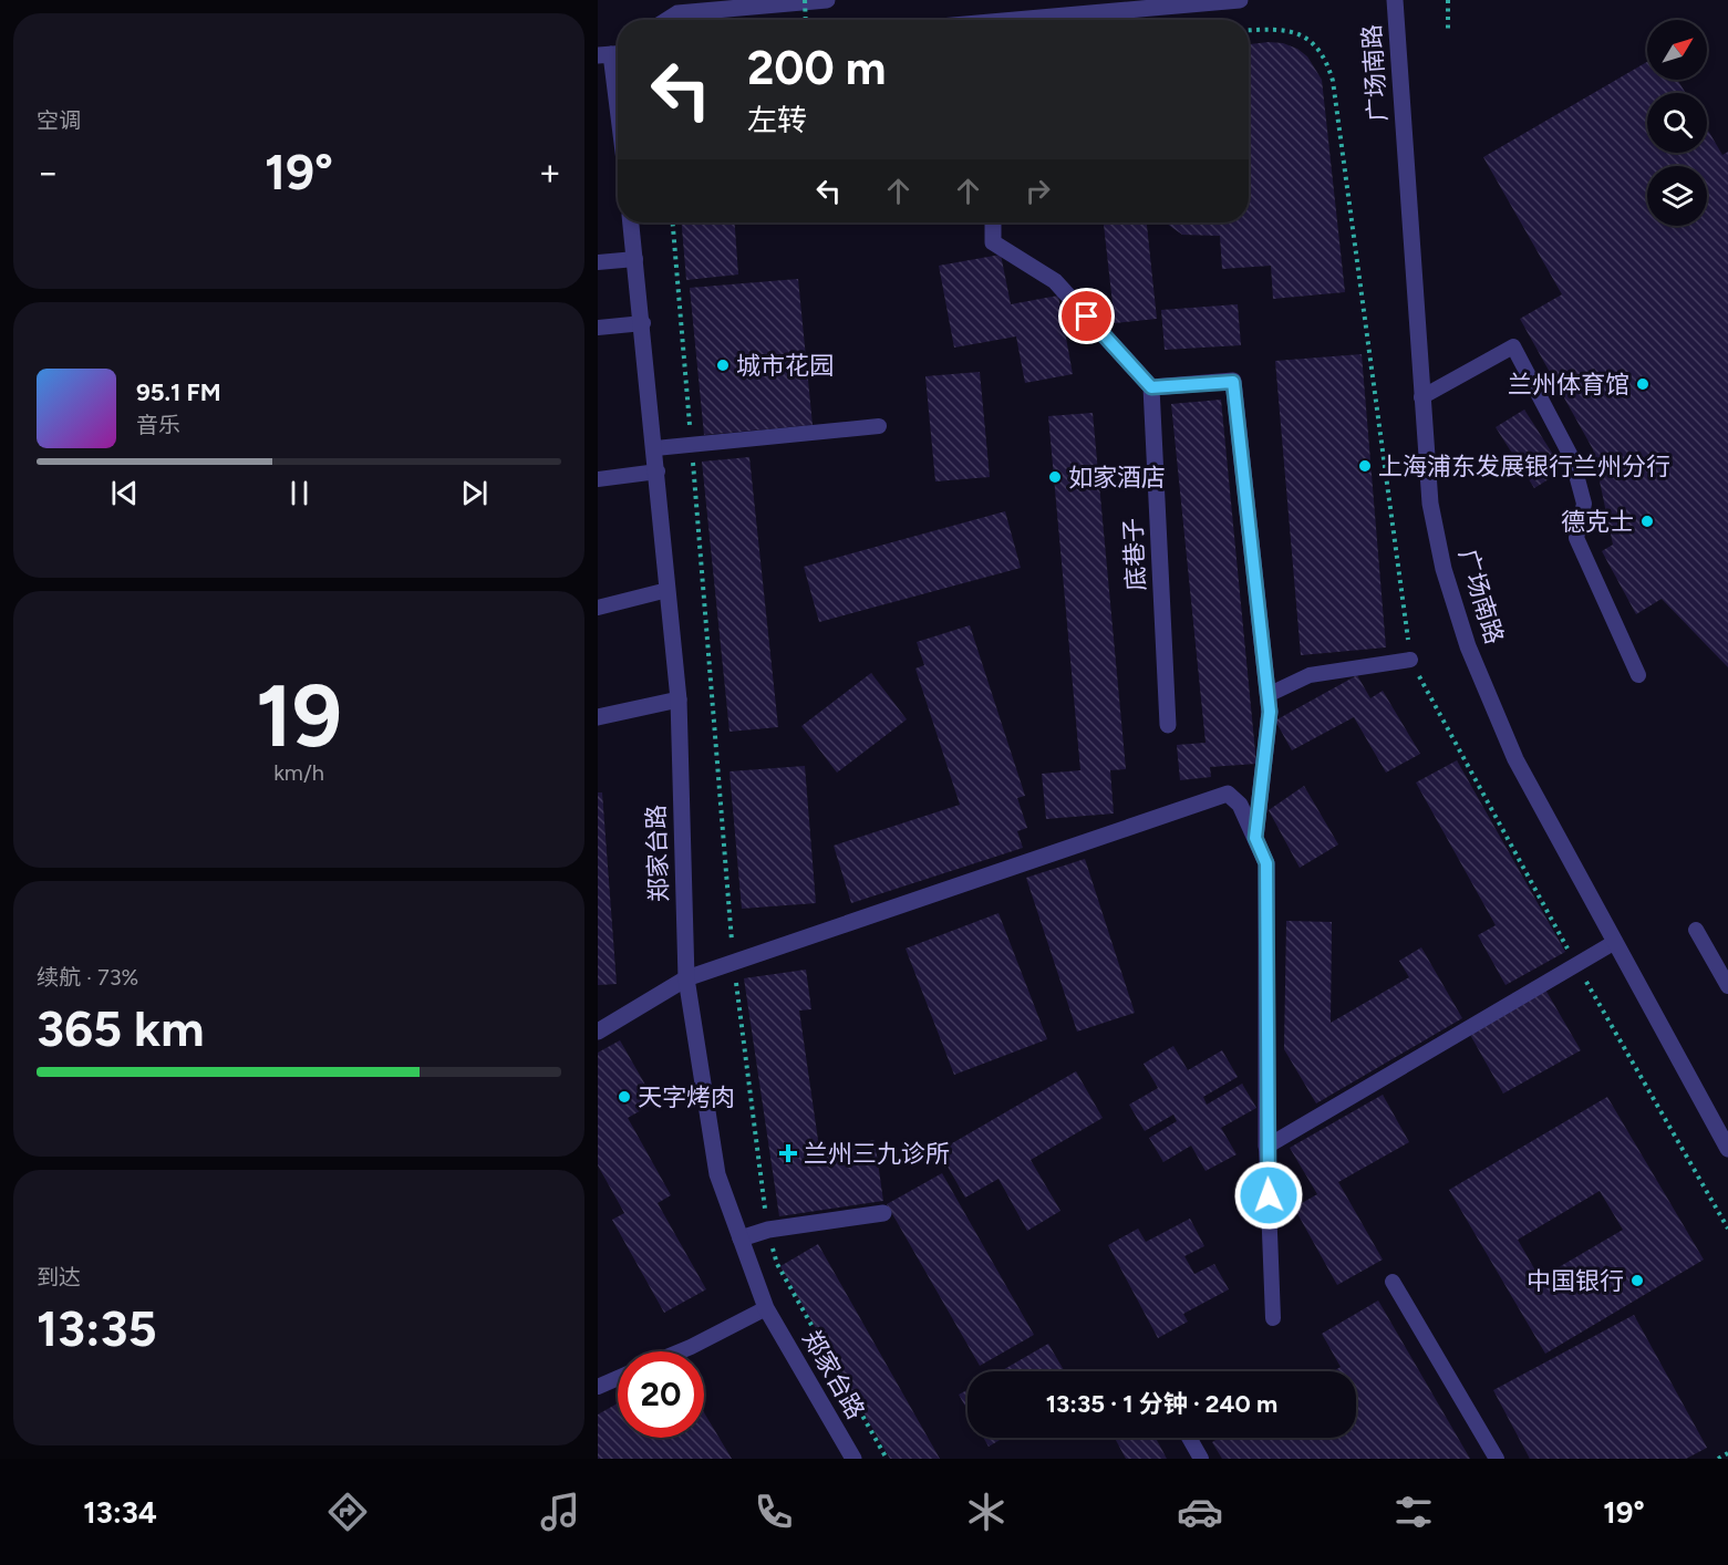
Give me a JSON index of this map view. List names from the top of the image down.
{
  "streets": {
    "street": ["广场南路", "底巷子", "郑家台路"]
  },
  "places": {
    "other": [
      "城市花园",
      "兰州体育馆",
      "上海浦东发展银行兰州分行",
      "如家酒店",
      "德克士",
      "天字烤肉",
      "中国银行"
    ],
    "health": ["兰州三九诊所"]
  },
  "north": "top right",
  "page": {
    "tile": [
      "空调",
      ["19", "km/h"],
      ["续航 · 73%", "365 km"],
      ["到达", "13:35"]
    ],
    "turn": ["200 m", "左转"],
    "heat": ["−", "19°", "+"],
    "song": ["95.1 FM", "音乐"],
    "limit": "20",
    "trip": "13:35 · 1 分钟 · 240 m",
    "tabs": ["13:34", "19°"]
  }
}
